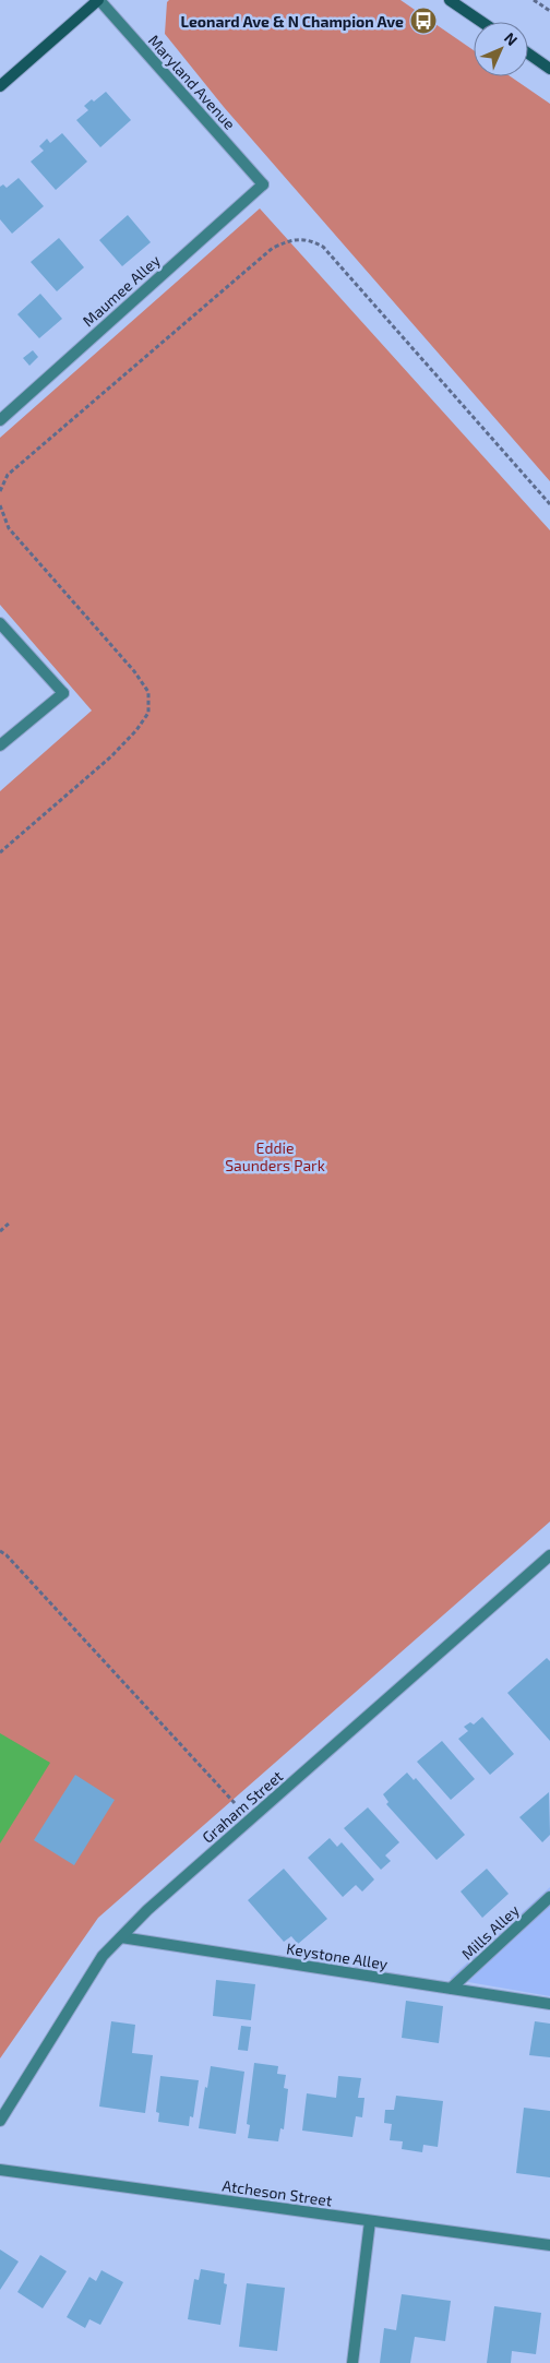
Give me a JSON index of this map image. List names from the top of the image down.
{
  "streets": {
    "street": [
      "Maryland Avenue",
      "Maumee Alley",
      "Graham Street",
      "Mills Alley",
      "Keystone Alley",
      "Atcheson Street"
    ]
  },
  "crossings": [
    ["Maryland Avenue", "Maumee Alley"],
    ["Graham Street", "Keystone Alley"],
    ["Mills Alley", "Keystone Alley"]
  ],
  "parks": ["Eddie Saunders Park"],
  "places": {
    "bus stop": ["Leonard Ave & N Champion Ave"]
  },
  "north": "top right"
}
